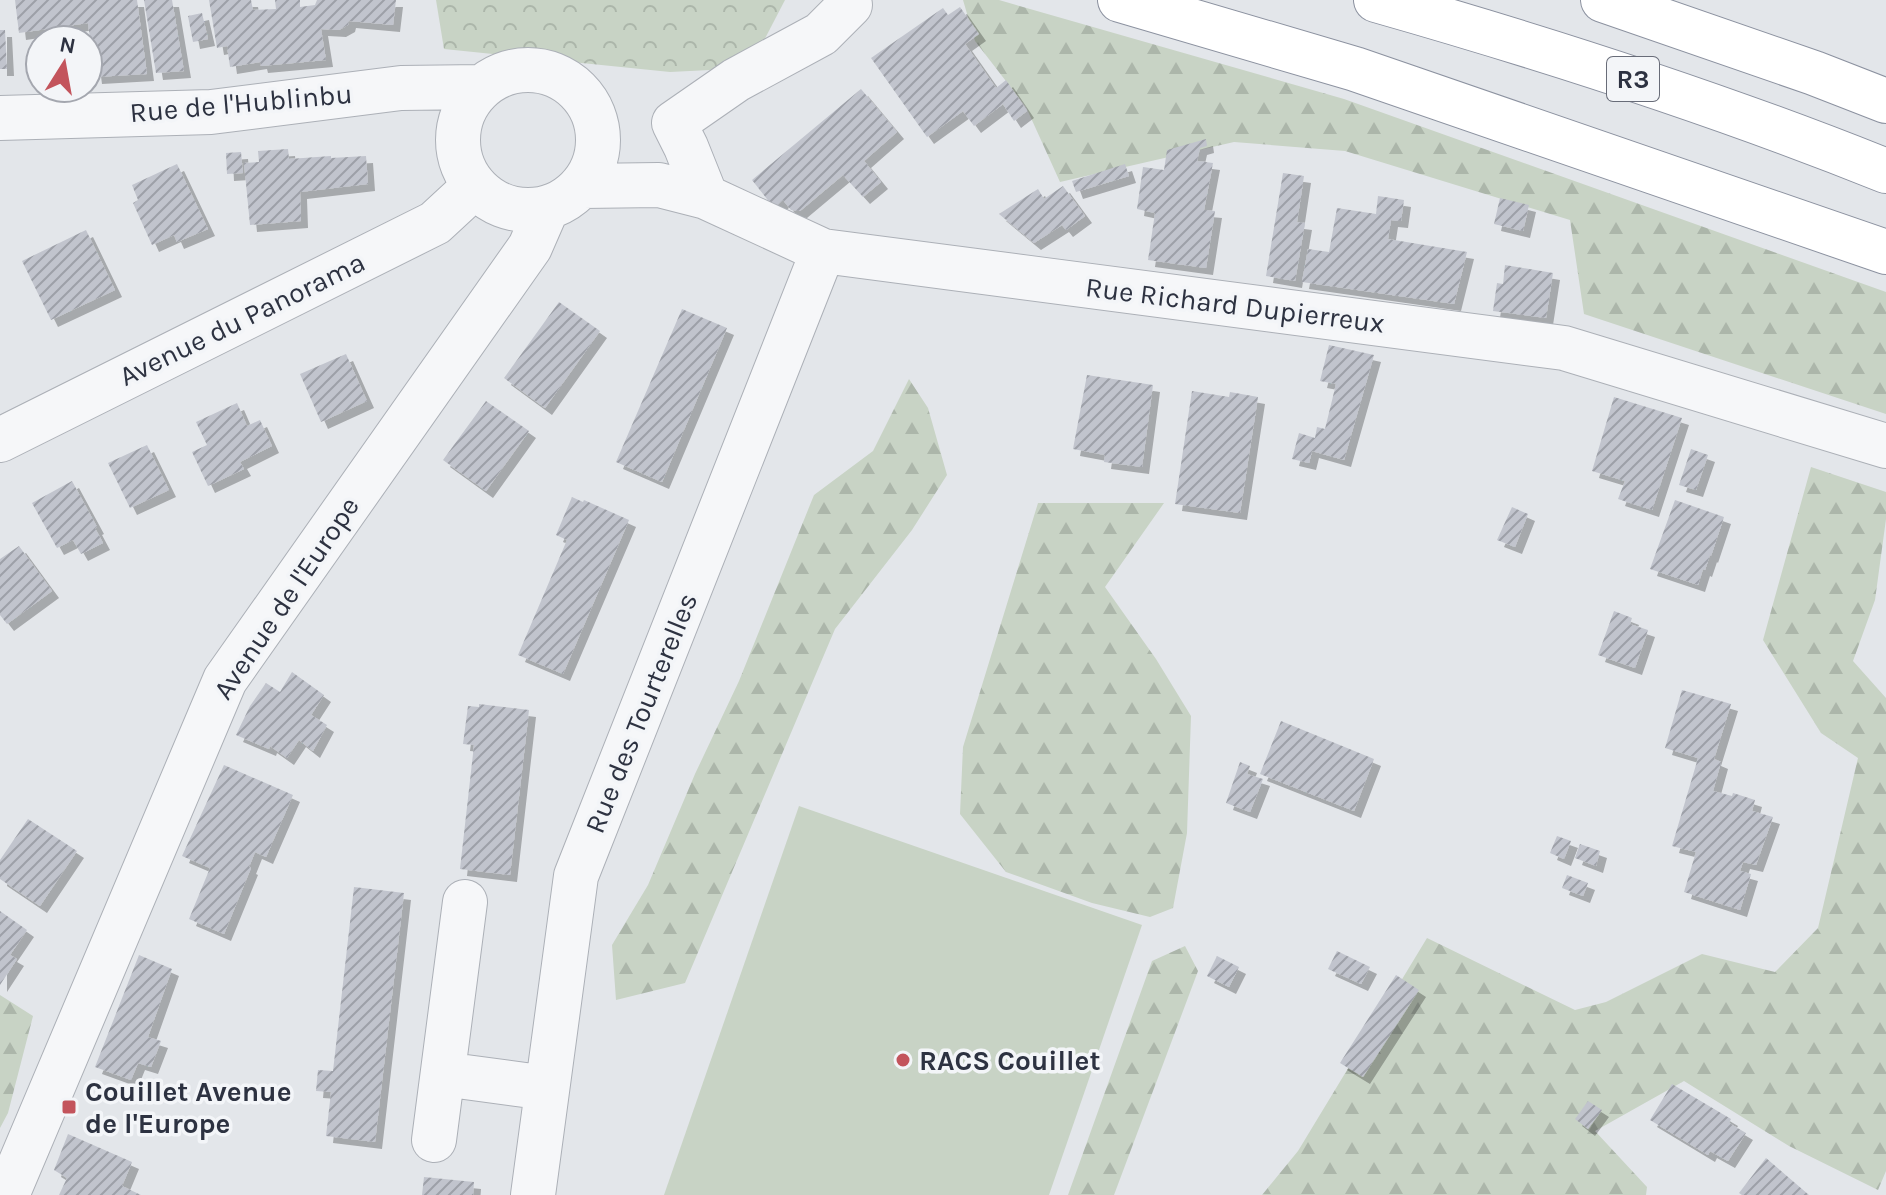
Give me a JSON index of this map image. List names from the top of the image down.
{
  "streets": {
    "highway": ["R3"],
    "street": [
      "Rue de l'Hublinbu",
      "Rue Richard Dupierreux",
      "Avenue du Panorama",
      "Avenue de l'Europe",
      "Rue des Tourterelles"
    ]
  },
  "crossings": [
    ["Rue de l'Hublinbu", "Rue Richard Dupierreux"],
    ["Rue de l'Hublinbu", "Avenue du Panorama"],
    ["Rue de l'Hublinbu", "Avenue de l'Europe"],
    ["Rue Richard Dupierreux", "Avenue du Panorama"],
    ["Rue Richard Dupierreux", "Avenue de l'Europe"],
    ["Rue Richard Dupierreux", "Rue des Tourterelles"],
    ["Avenue du Panorama", "Avenue de l'Europe"]
  ],
  "places": {
    "other": ["RACS Couillet"],
    "transit": ["Couillet Avenue de l'Europe"]
  },
  "north": "top"
}
